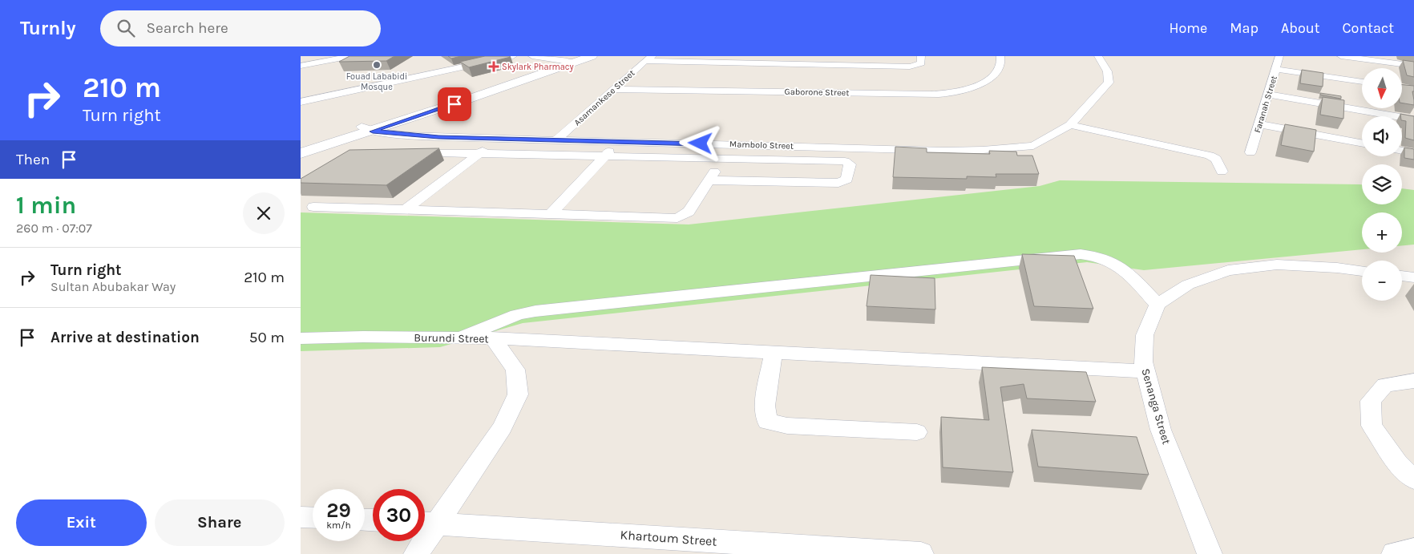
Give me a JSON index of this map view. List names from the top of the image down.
{
  "streets": {
    "street": [
      "Gaborone Street",
      "Asamankese Street",
      "Faranah Street",
      "Mambolo Street",
      "Burundi Street",
      "Senanga Street",
      "Khartoum Street"
    ]
  },
  "crossings": [
    ["Gaborone Street", "Asamankese Street"],
    ["Asamankese Street", "Mambolo Street"],
    ["Burundi Street", "Khartoum Street"]
  ],
  "places": {
    "other": ["Fouad Lababidi Mosque"],
    "health": ["Skylark Pharmacy"]
  },
  "north": "bottom",
  "page": {
    "header": "Turnly",
    "search": "Search here",
    "nav": [
      "Home",
      "Map",
      "About",
      "Contact"
    ],
    "turn": ["210 m", "Turn right"],
    "map_buttons": ["+", "−"],
    "then": "Then",
    "heading": ["1 min", "260 m · 07:07"],
    "list": [
      {
        "name": "Turn right",
        "note": "Sultan Abubakar Way",
        "value": "210 m"
      },
      {
        "name": "Arrive at destination",
        "value": "50 m"
      }
    ],
    "speed": "29 km/h",
    "limit": "30",
    "buttons": ["Exit", "Share"]
  }
}
